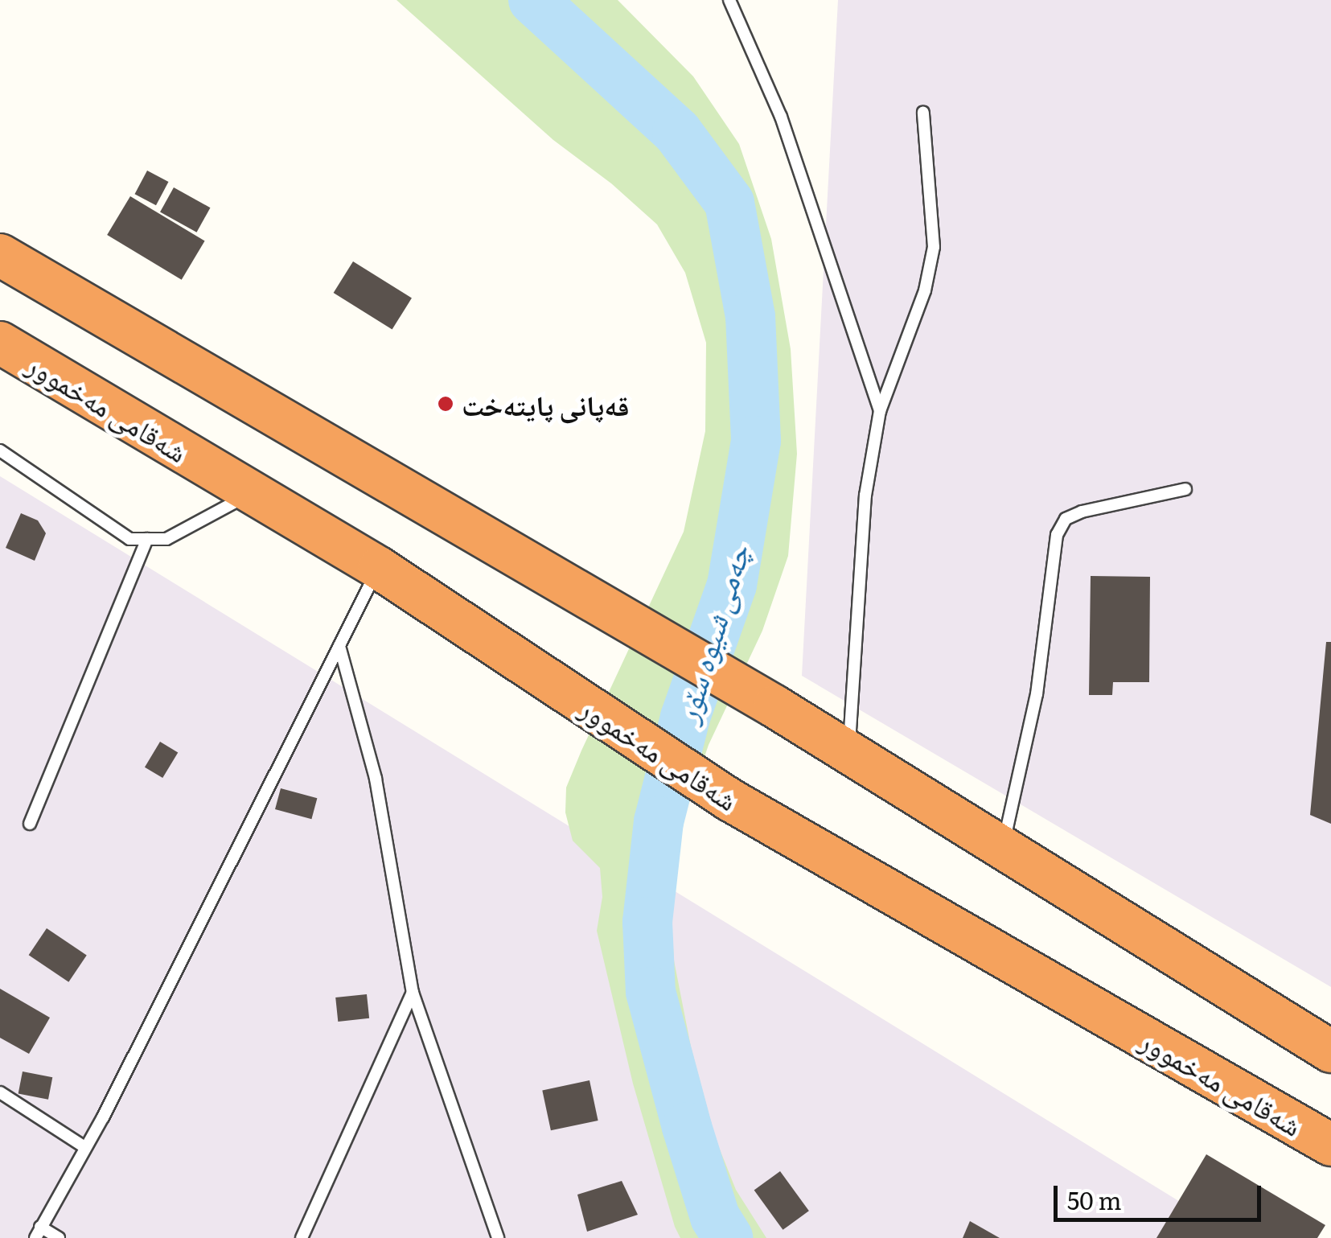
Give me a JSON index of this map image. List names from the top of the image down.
{
  "streets": {
    "highway": ["شەقامی مەخموور"]
  },
  "water": ["چەمی شیوە سۆر"],
  "places": ["قەپانی پایتەخت"],
  "scale_bar": "50 m"
}
